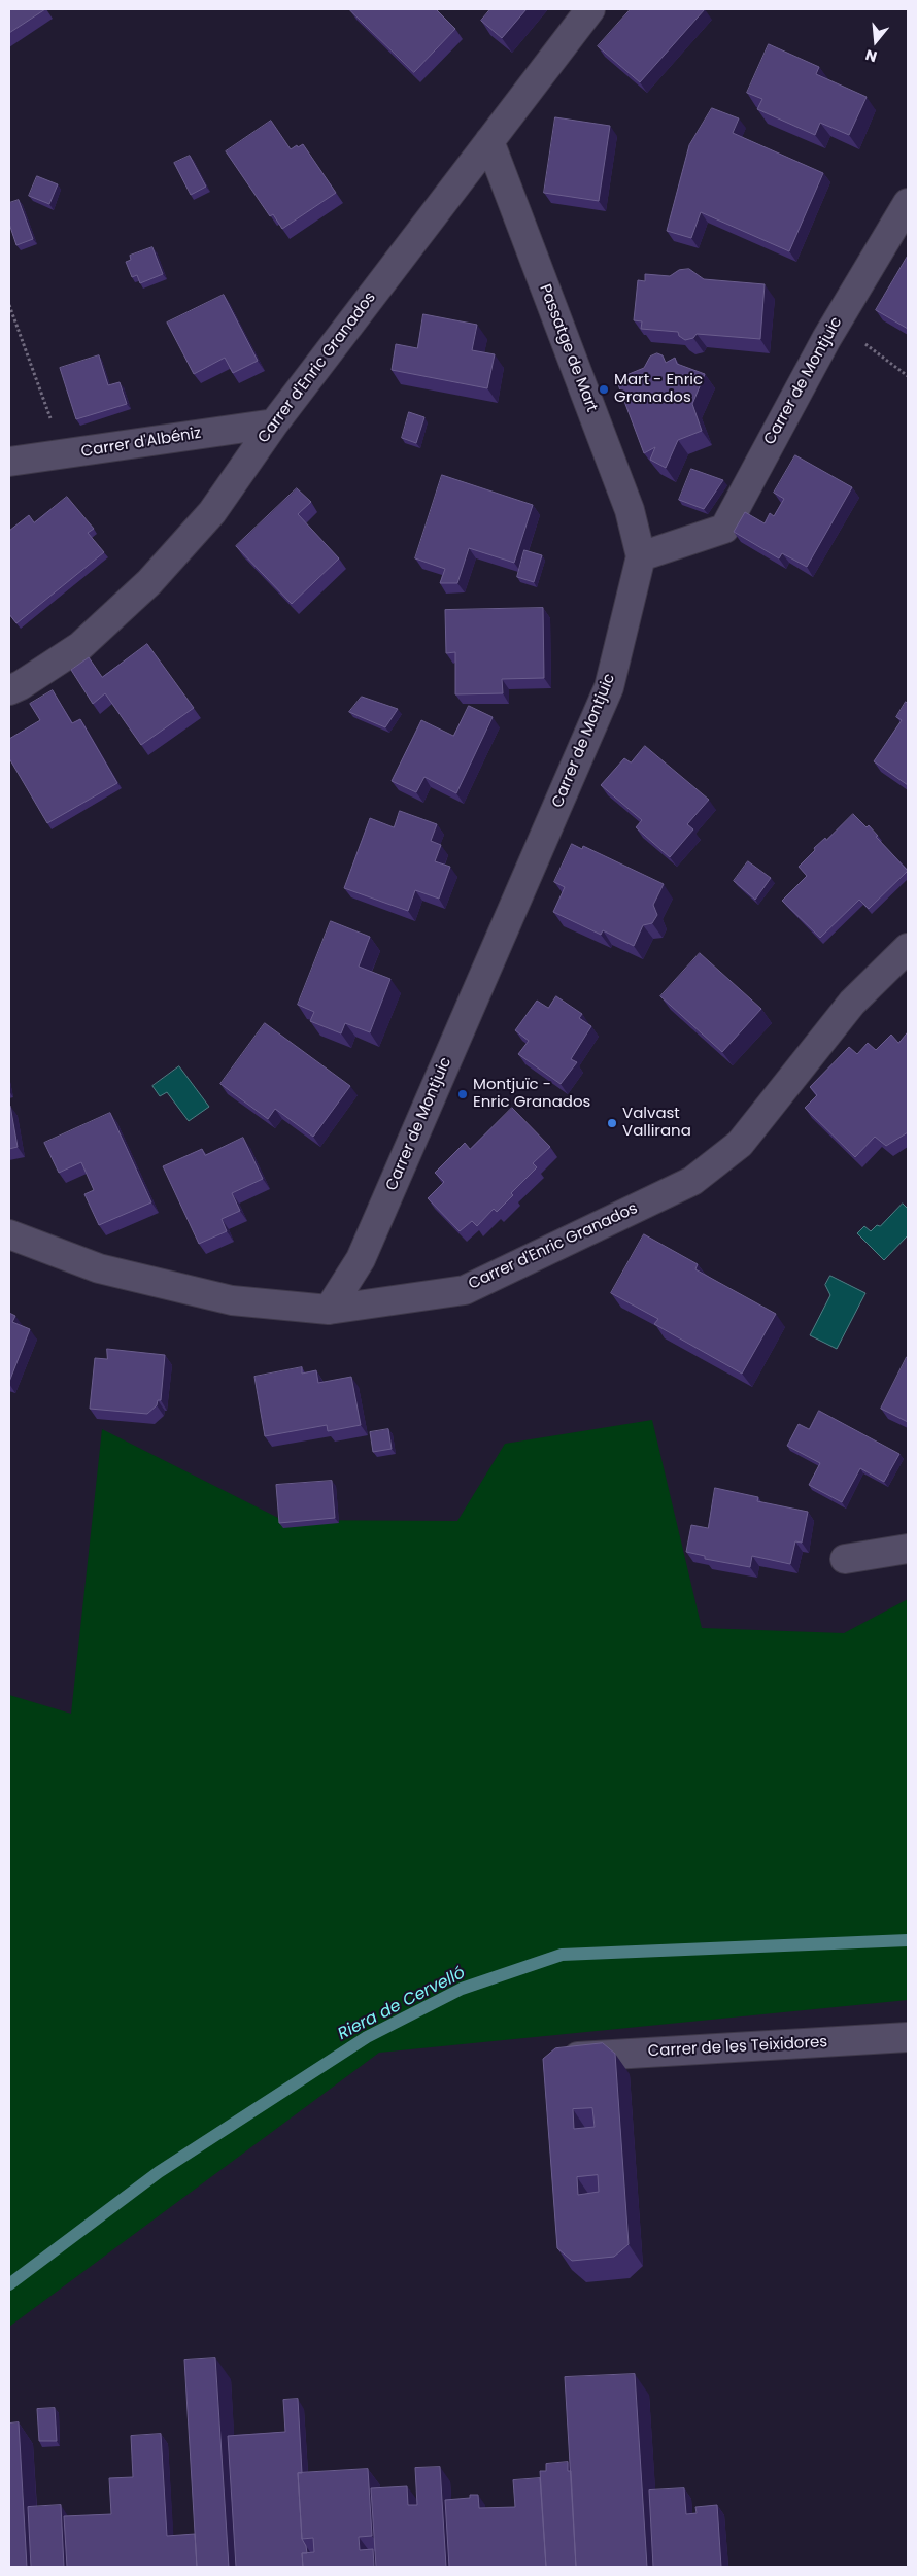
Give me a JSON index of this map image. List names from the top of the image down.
{
  "streets": {
    "street": [
      "Passatge de Mart",
      "Carrer d'Enric Granados",
      "Carrer de Montjuic",
      "Carrer d'Albéniz",
      "Carrer de les Teixidores"
    ]
  },
  "crossings": [
    ["Passatge de Mart", "Carrer d'Enric Granados"],
    ["Passatge de Mart", "Carrer de Montjuic"],
    ["Carrer d'Enric Granados", "Carrer de Montjuic"],
    ["Carrer d'Enric Granados", "Carrer d'Albéniz"]
  ],
  "water": ["Riera de Cervelló"],
  "places": ["Mart - Enric Granados", "Montjuïc - Enric Granados", "Valvast Vallirana"],
  "north": "bottom"
}
